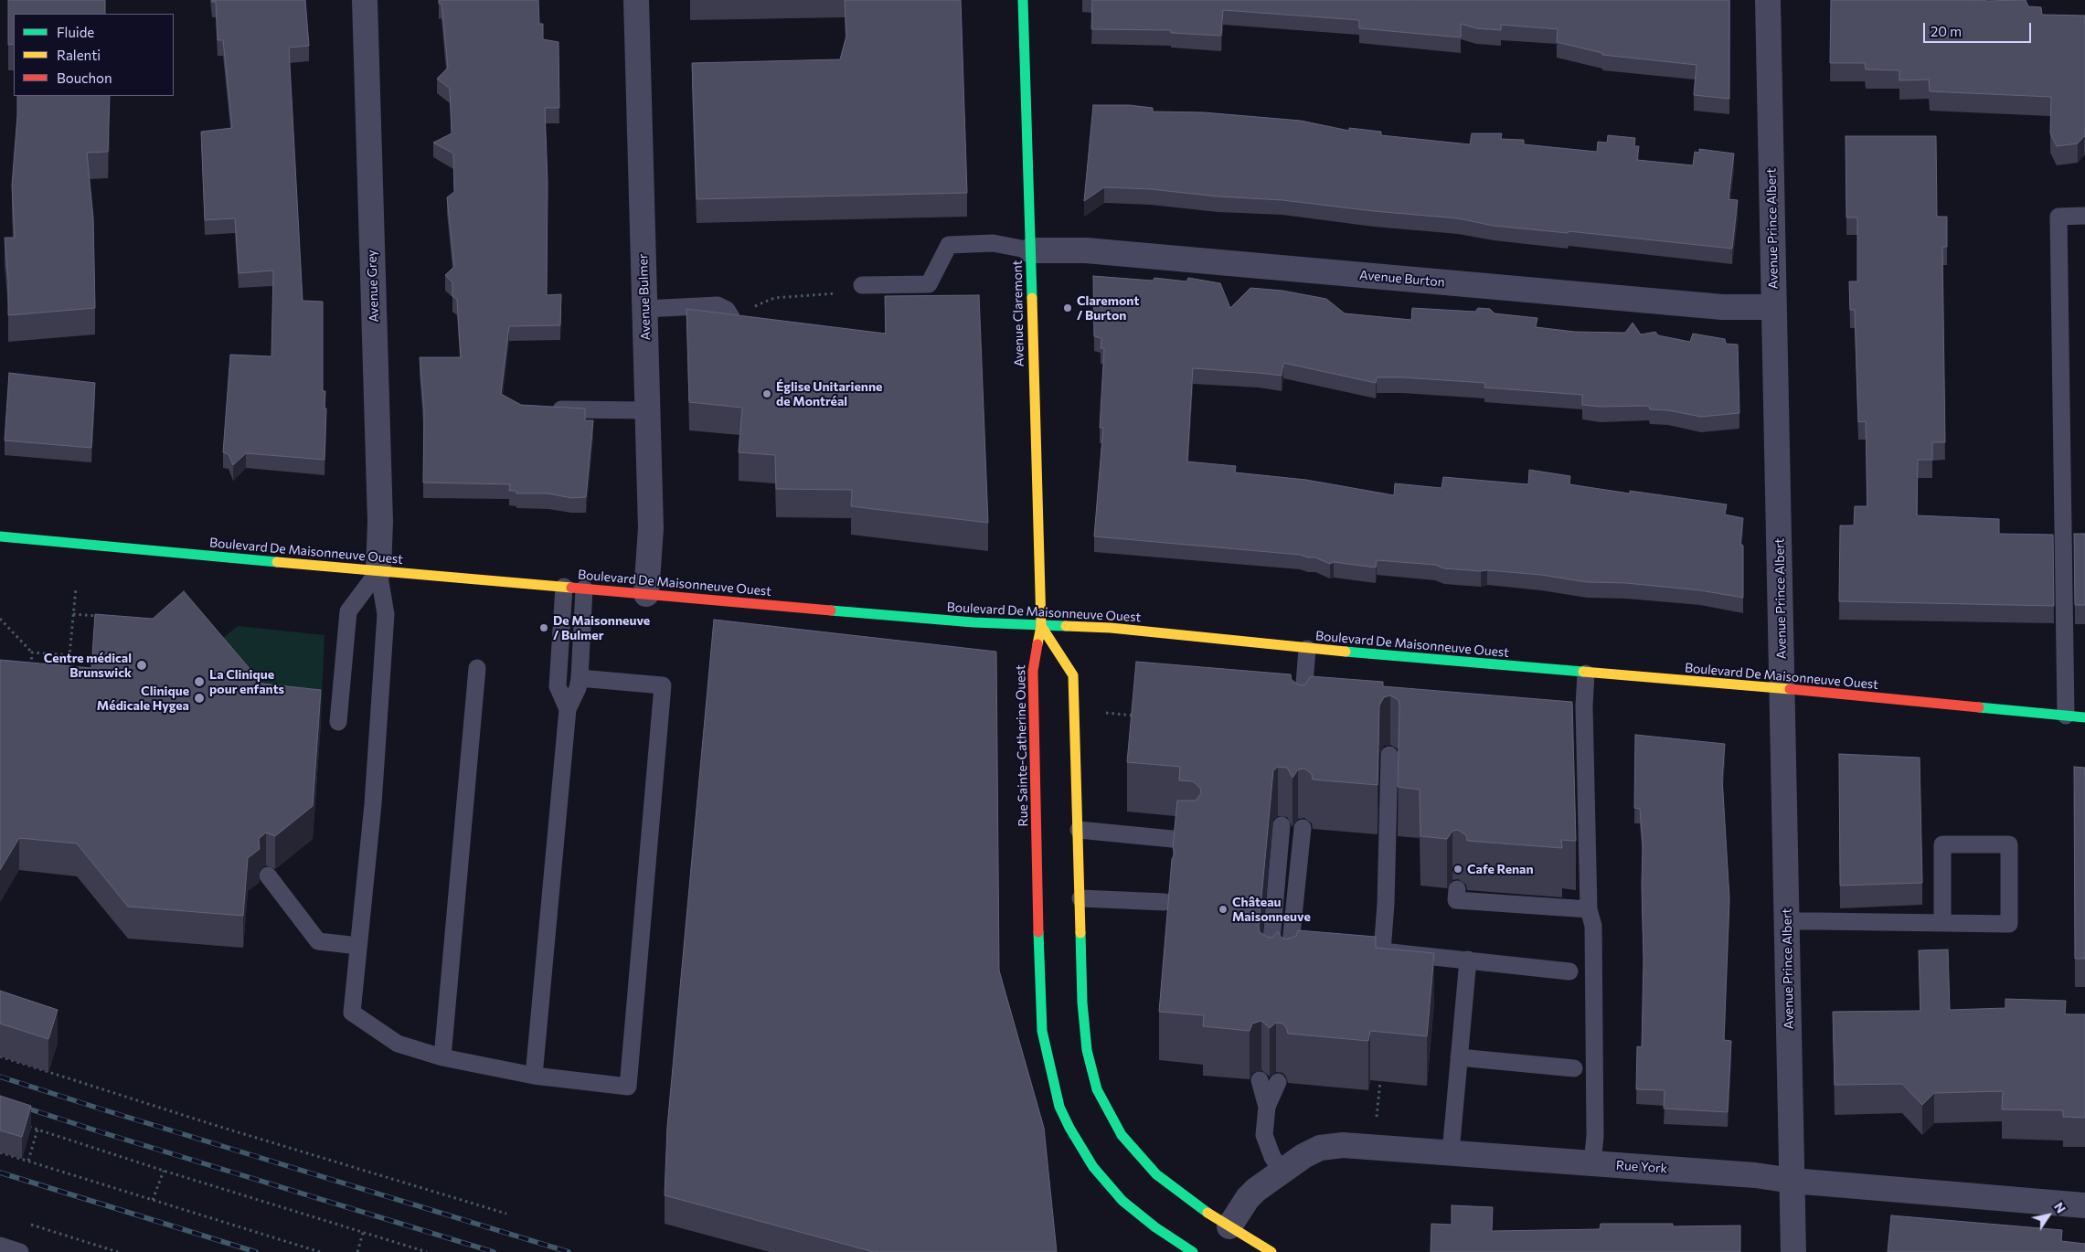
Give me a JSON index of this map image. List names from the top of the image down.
{
  "streets": {
    "main road": ["Avenue Claremont", "Boulevard De Maisonneuve Ouest", "Rue Sainte-Catherine Ouest"],
    "street": [
      "Avenue Prince Albert",
      "Avenue Burton",
      "Avenue Grey",
      "Avenue Bulmer",
      "Rue York"
    ]
  },
  "crossings": [
    ["Avenue Prince Albert", "Avenue Burton"],
    ["Avenue Prince Albert", "Boulevard De Maisonneuve Ouest"],
    ["Avenue Prince Albert", "Rue York"],
    ["Avenue Burton", "Avenue Claremont"],
    ["Avenue Grey", "Boulevard De Maisonneuve Ouest"],
    ["Avenue Bulmer", "Boulevard De Maisonneuve Ouest"],
    ["Avenue Claremont", "Boulevard De Maisonneuve Ouest"],
    ["Avenue Claremont", "Rue Sainte-Catherine Ouest"],
    ["Boulevard De Maisonneuve Ouest", "Rue Sainte-Catherine Ouest"]
  ],
  "places": [
    "Claremont / Burton",
    "Église Unitarienne de Montréal",
    "De Maisonneuve / Bulmer",
    "Centre médical Brunswick",
    "La Clinique pour enfants",
    "Clinique Médicale Hygea",
    "Cafe Renan",
    "Château Maisonneuve"
  ],
  "legend": ["Fluide", "Ralenti", "Bouchon"],
  "scale_bar": "20 m",
  "north": "top right"
}
